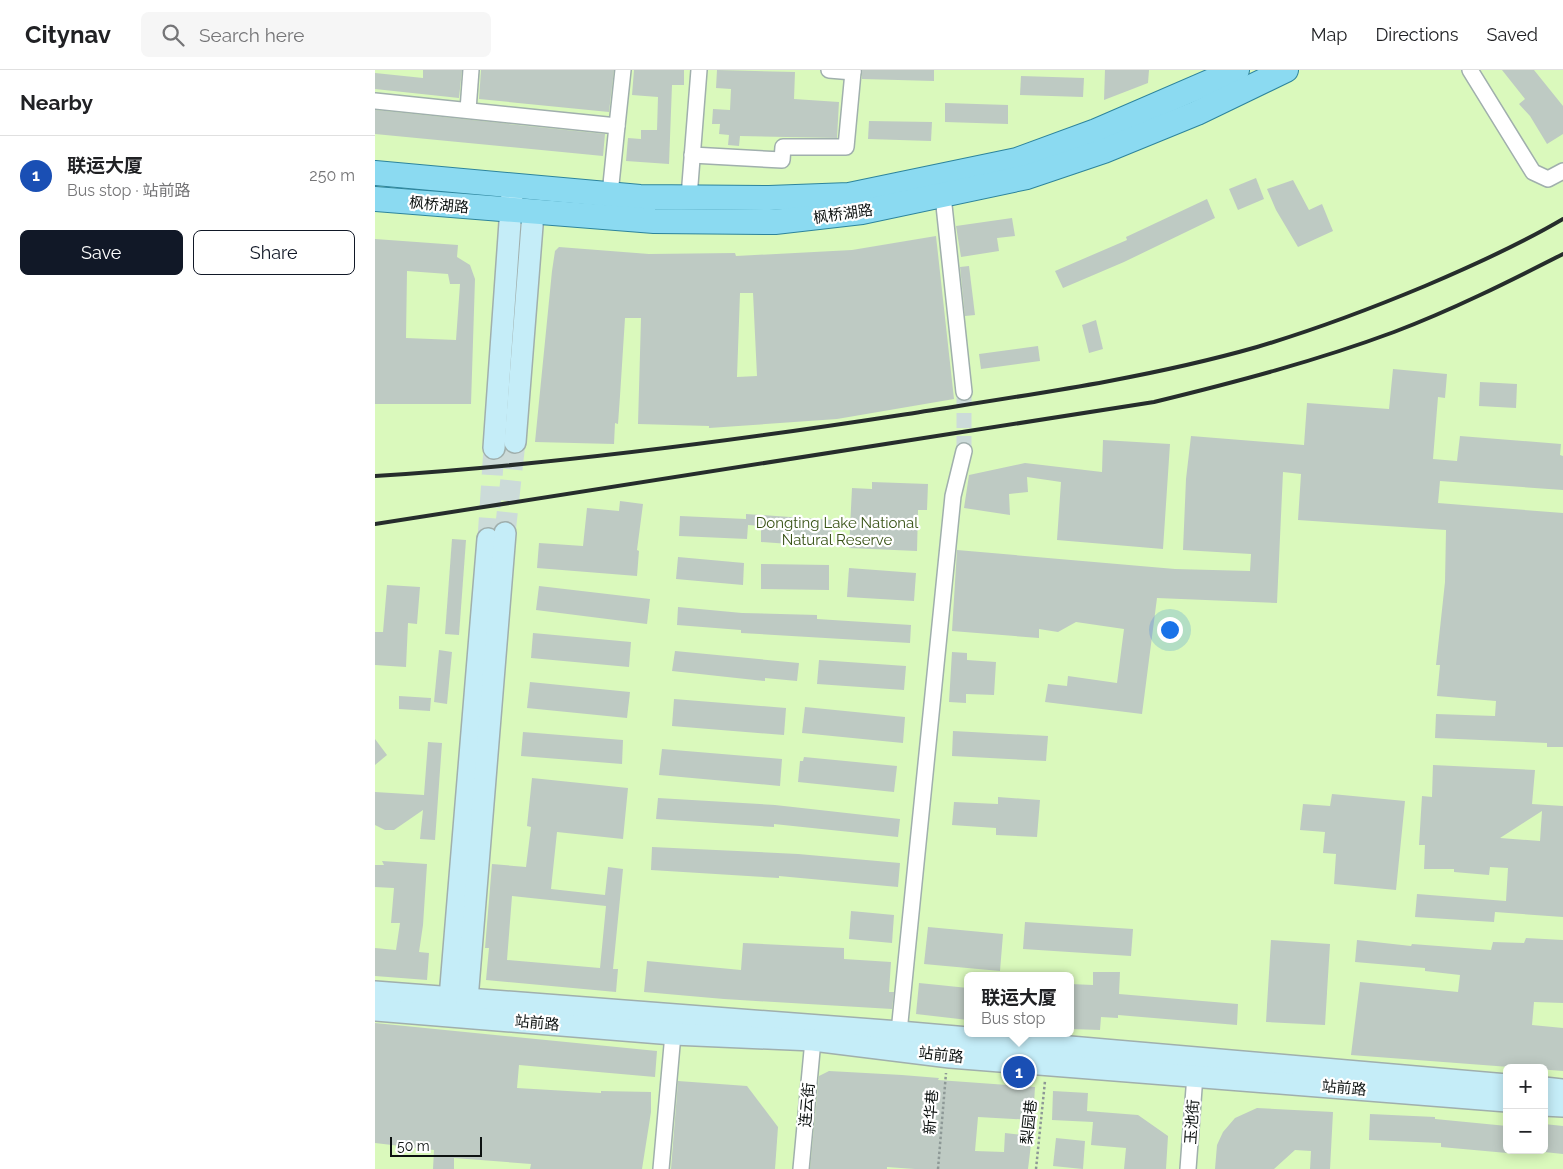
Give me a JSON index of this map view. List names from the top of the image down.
{
  "streets": {
    "main road": ["枫桥湖路", "站前路"],
    "street": ["连云街", "玉池街"],
    "path": ["新华巷", "梨园巷"]
  },
  "crossings": [
    ["站前路", "连云街"],
    ["站前路", "新华巷"],
    ["站前路", "玉池街"]
  ],
  "parks": ["Dongting Lake National Natural Reserve"],
  "scale_bar": "50 m",
  "page": {
    "header": "Citynav",
    "search": "Search here",
    "nav": ["Map", "Directions", "Saved"],
    "heading": "Nearby",
    "list": [
      {
        "mark": "1",
        "name": "联运大厦",
        "note": "Bus stop · 站前路",
        "value": "250 m"
      }
    ],
    "buttons": ["Save", "Share"],
    "popup": ["联运大厦", "Bus stop"],
    "pins": "1",
    "map_buttons": ["+", "−"],
    "scale": "50 m"
  }
}
